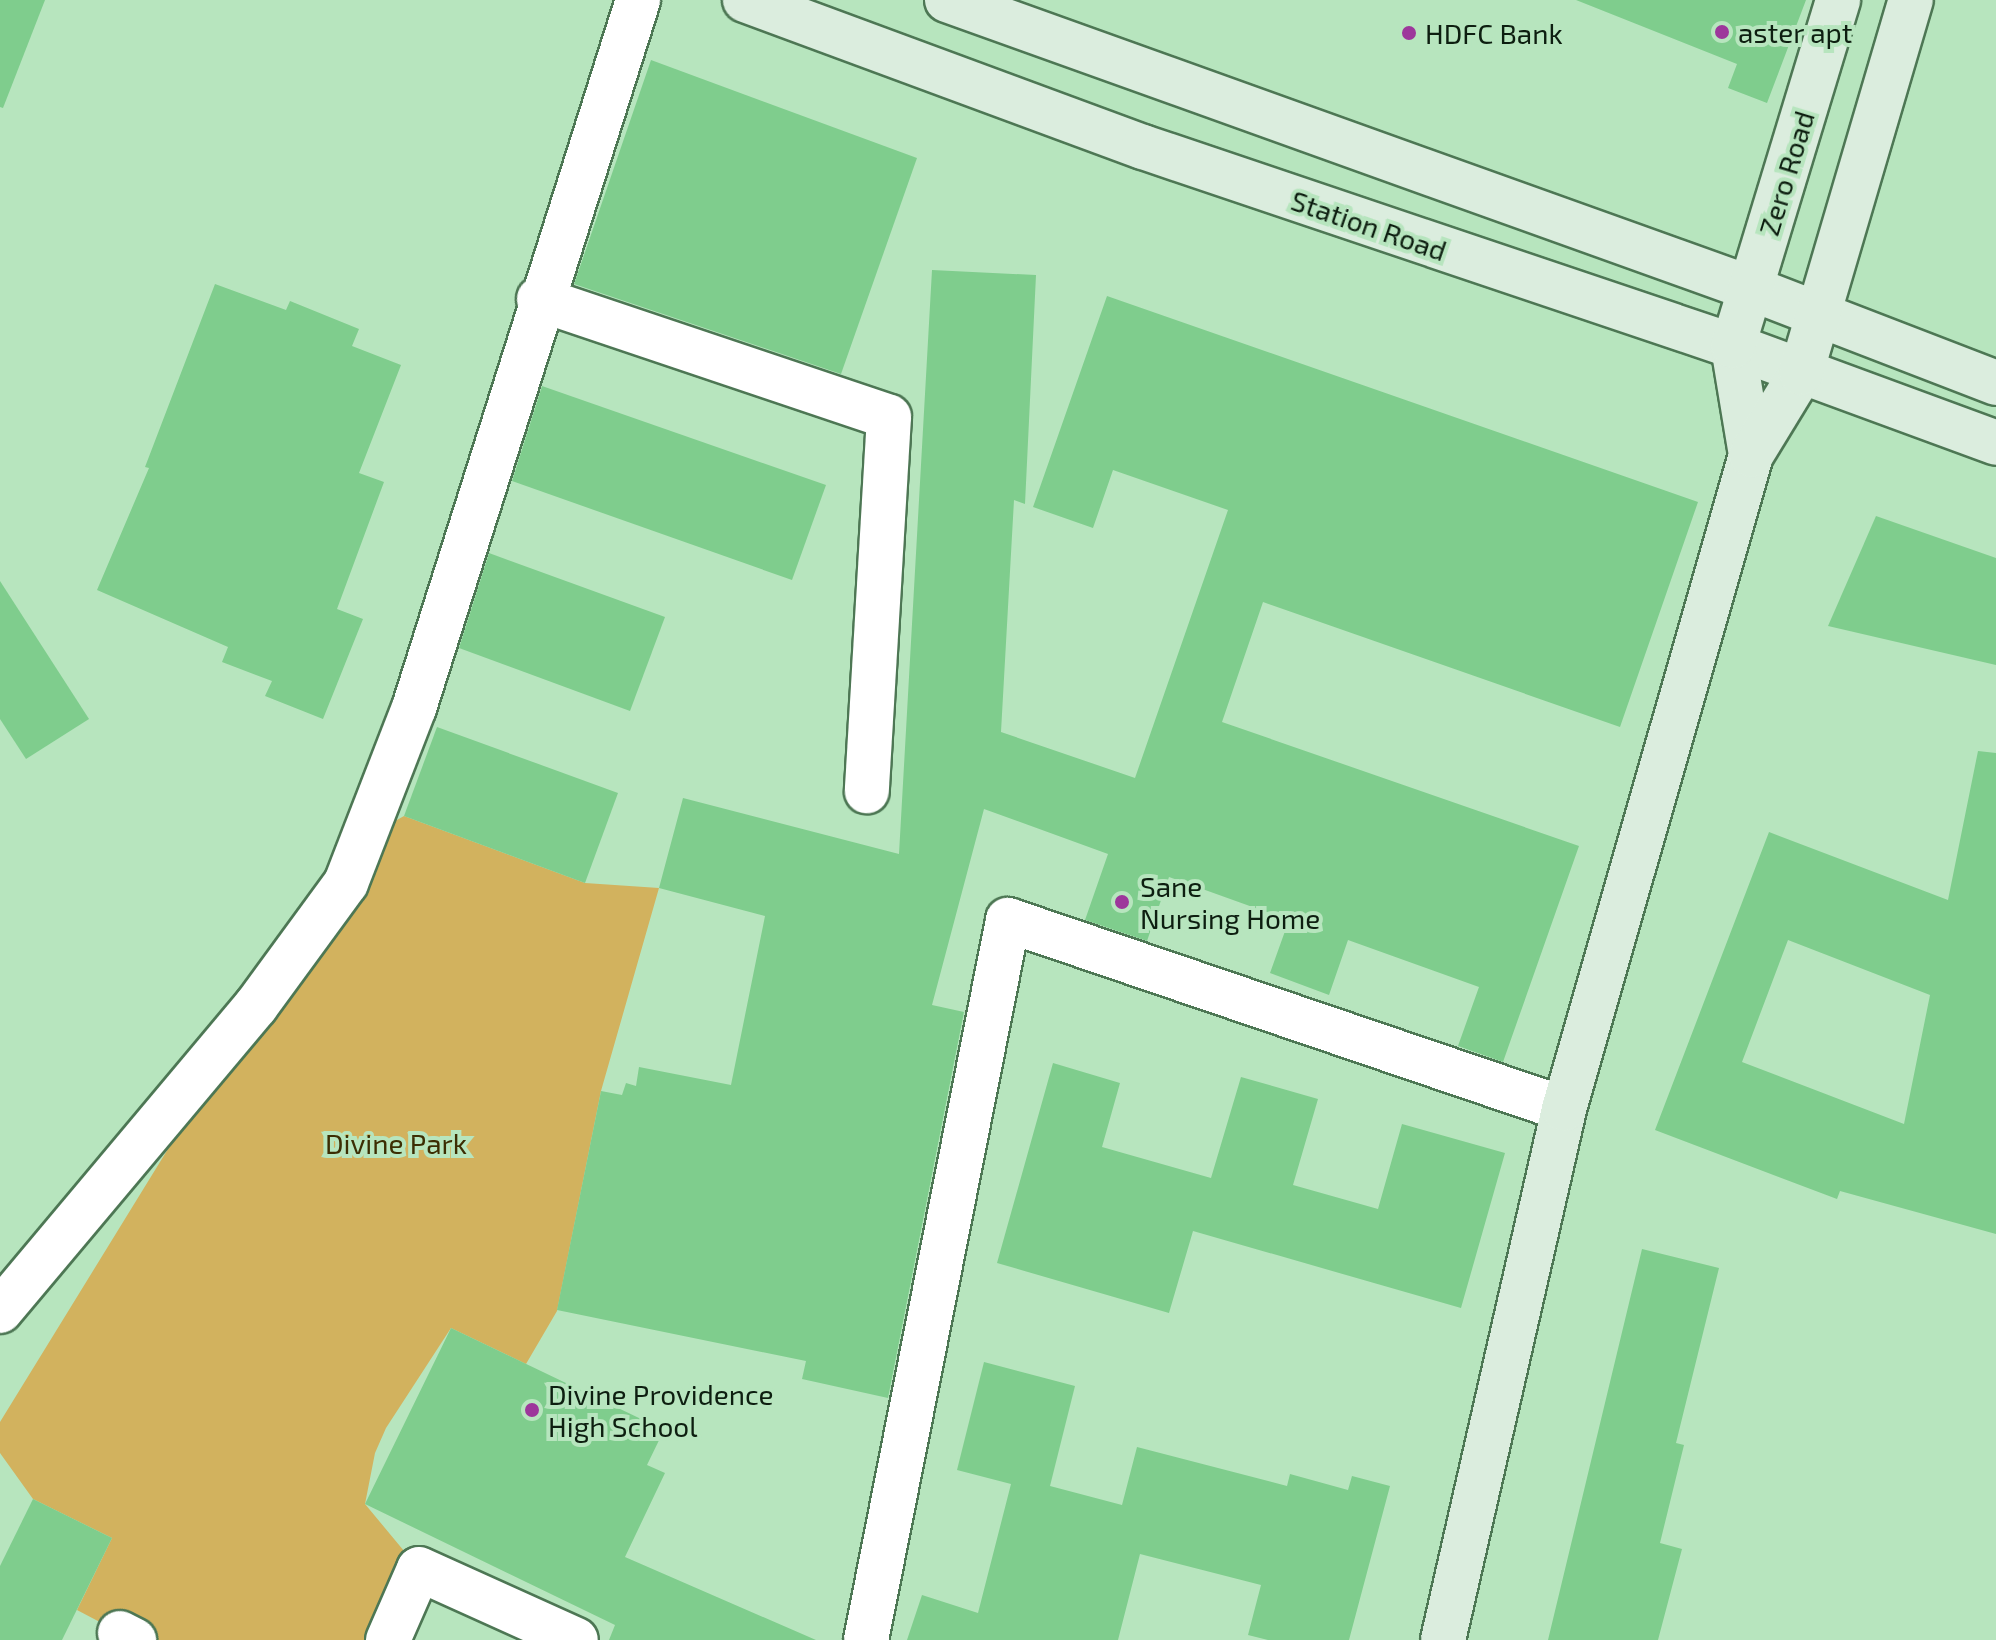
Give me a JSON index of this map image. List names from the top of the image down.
{
  "streets": {
    "main road": ["Zero Road", "Station Road"]
  },
  "crossings": [
    ["Zero Road", "Station Road"]
  ],
  "parks": ["Divine Park"],
  "places": [
    "aster apt",
    "HDFC Bank",
    "Sane Nursing Home",
    "Divine Providence High School"
  ]
}
